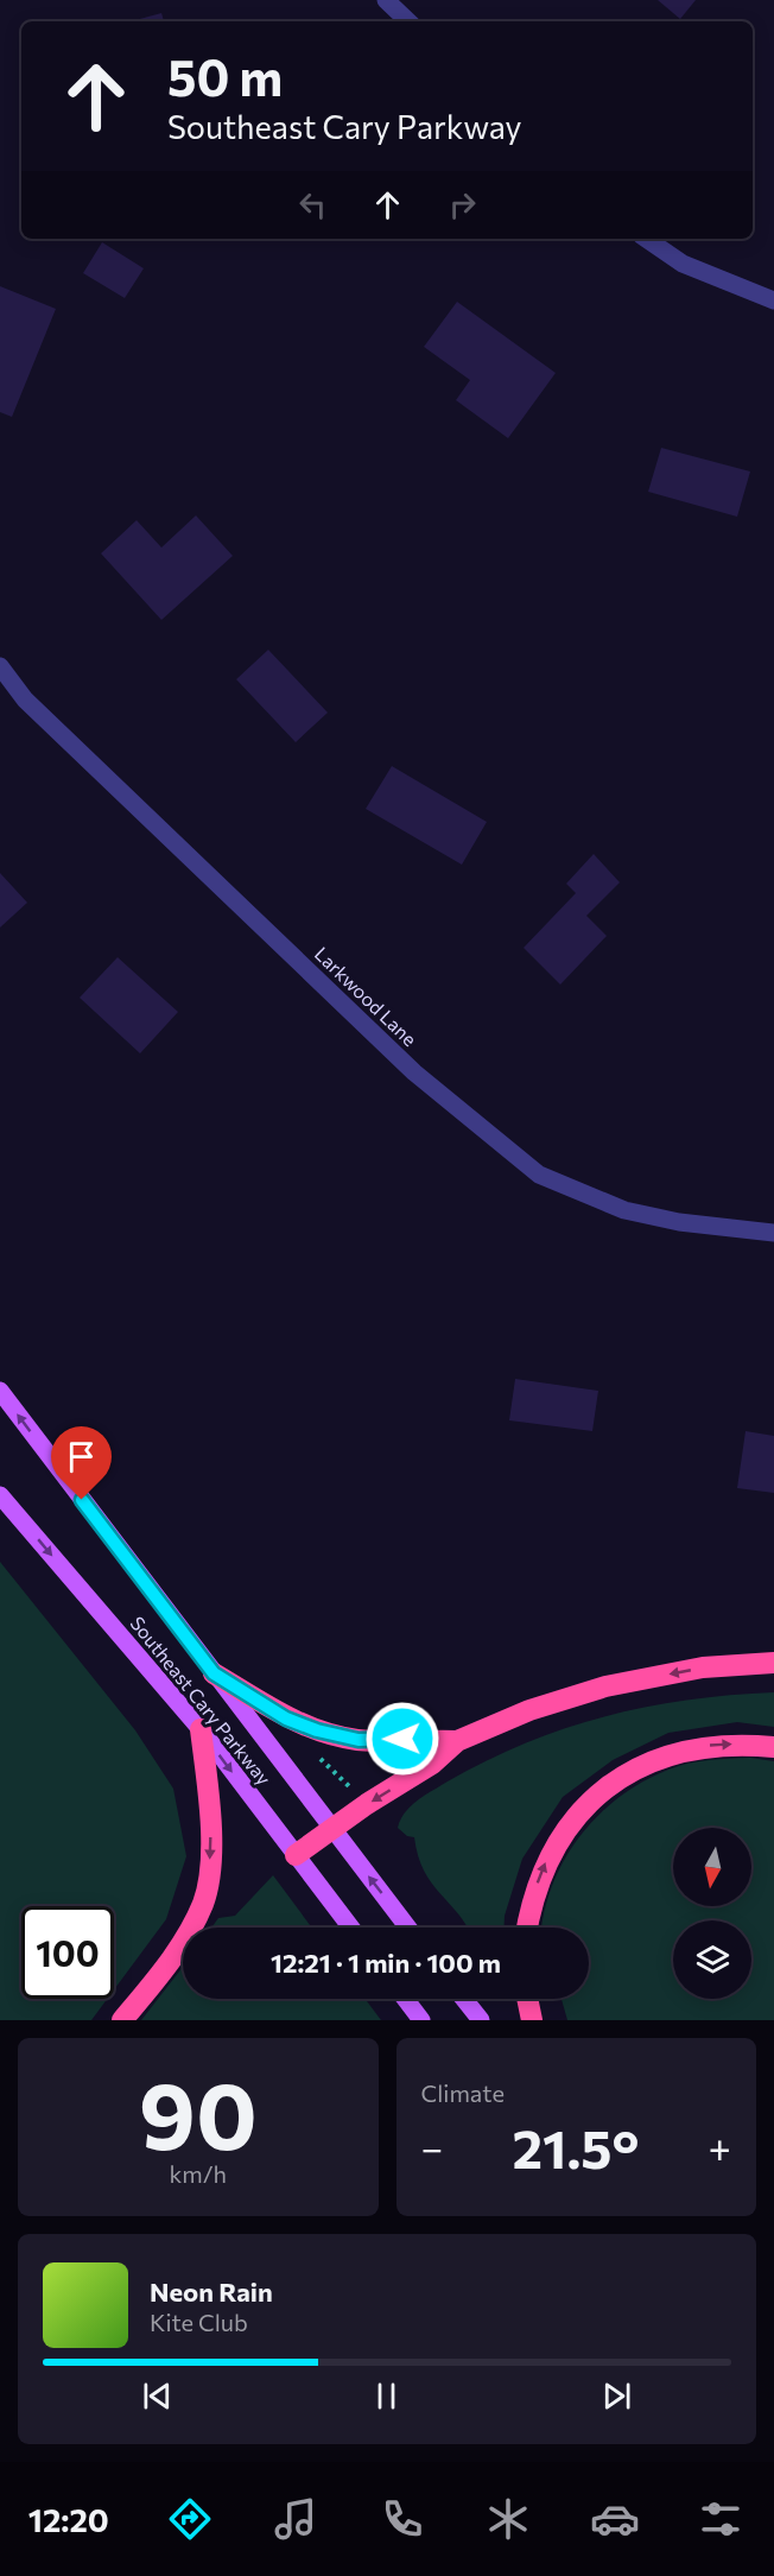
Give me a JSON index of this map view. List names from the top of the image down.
{
  "streets": {
    "main road": ["Southeast Cary Parkway"],
    "street": ["Larkwood Lane"]
  },
  "north": "bottom",
  "page": {
    "turn": ["50 m", "Southeast Cary Parkway"],
    "limit": "100",
    "trip": "12:21 · 1 min · 100 m",
    "tile": [
      ["90", "km/h"],
      "Climate"
    ],
    "heat": ["−", "21.5°", "+"],
    "song": ["Neon Rain", "Kite Club"],
    "tabs": "12:20"
  }
}
